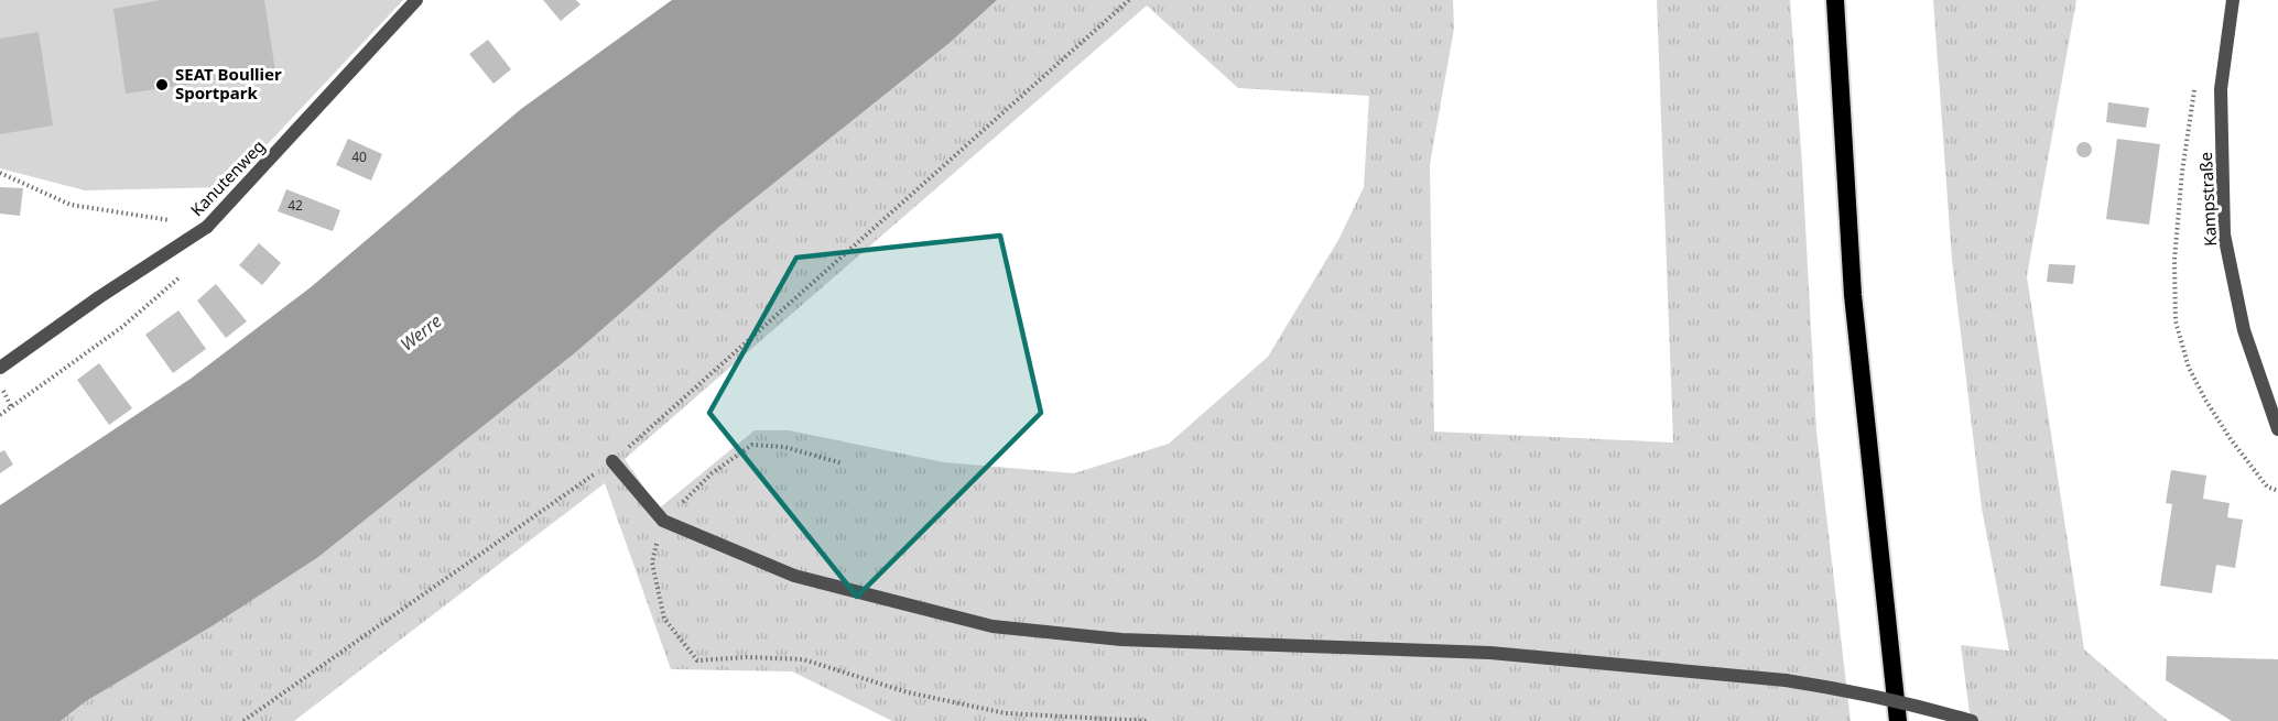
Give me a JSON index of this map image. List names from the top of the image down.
{
  "streets": {
    "street": ["Kanutenweg", "Kampstraße"]
  },
  "water": ["Werre"],
  "places": ["SEAT Boullier Sportpark"],
  "house_numbers": ["40", "42"]
}
